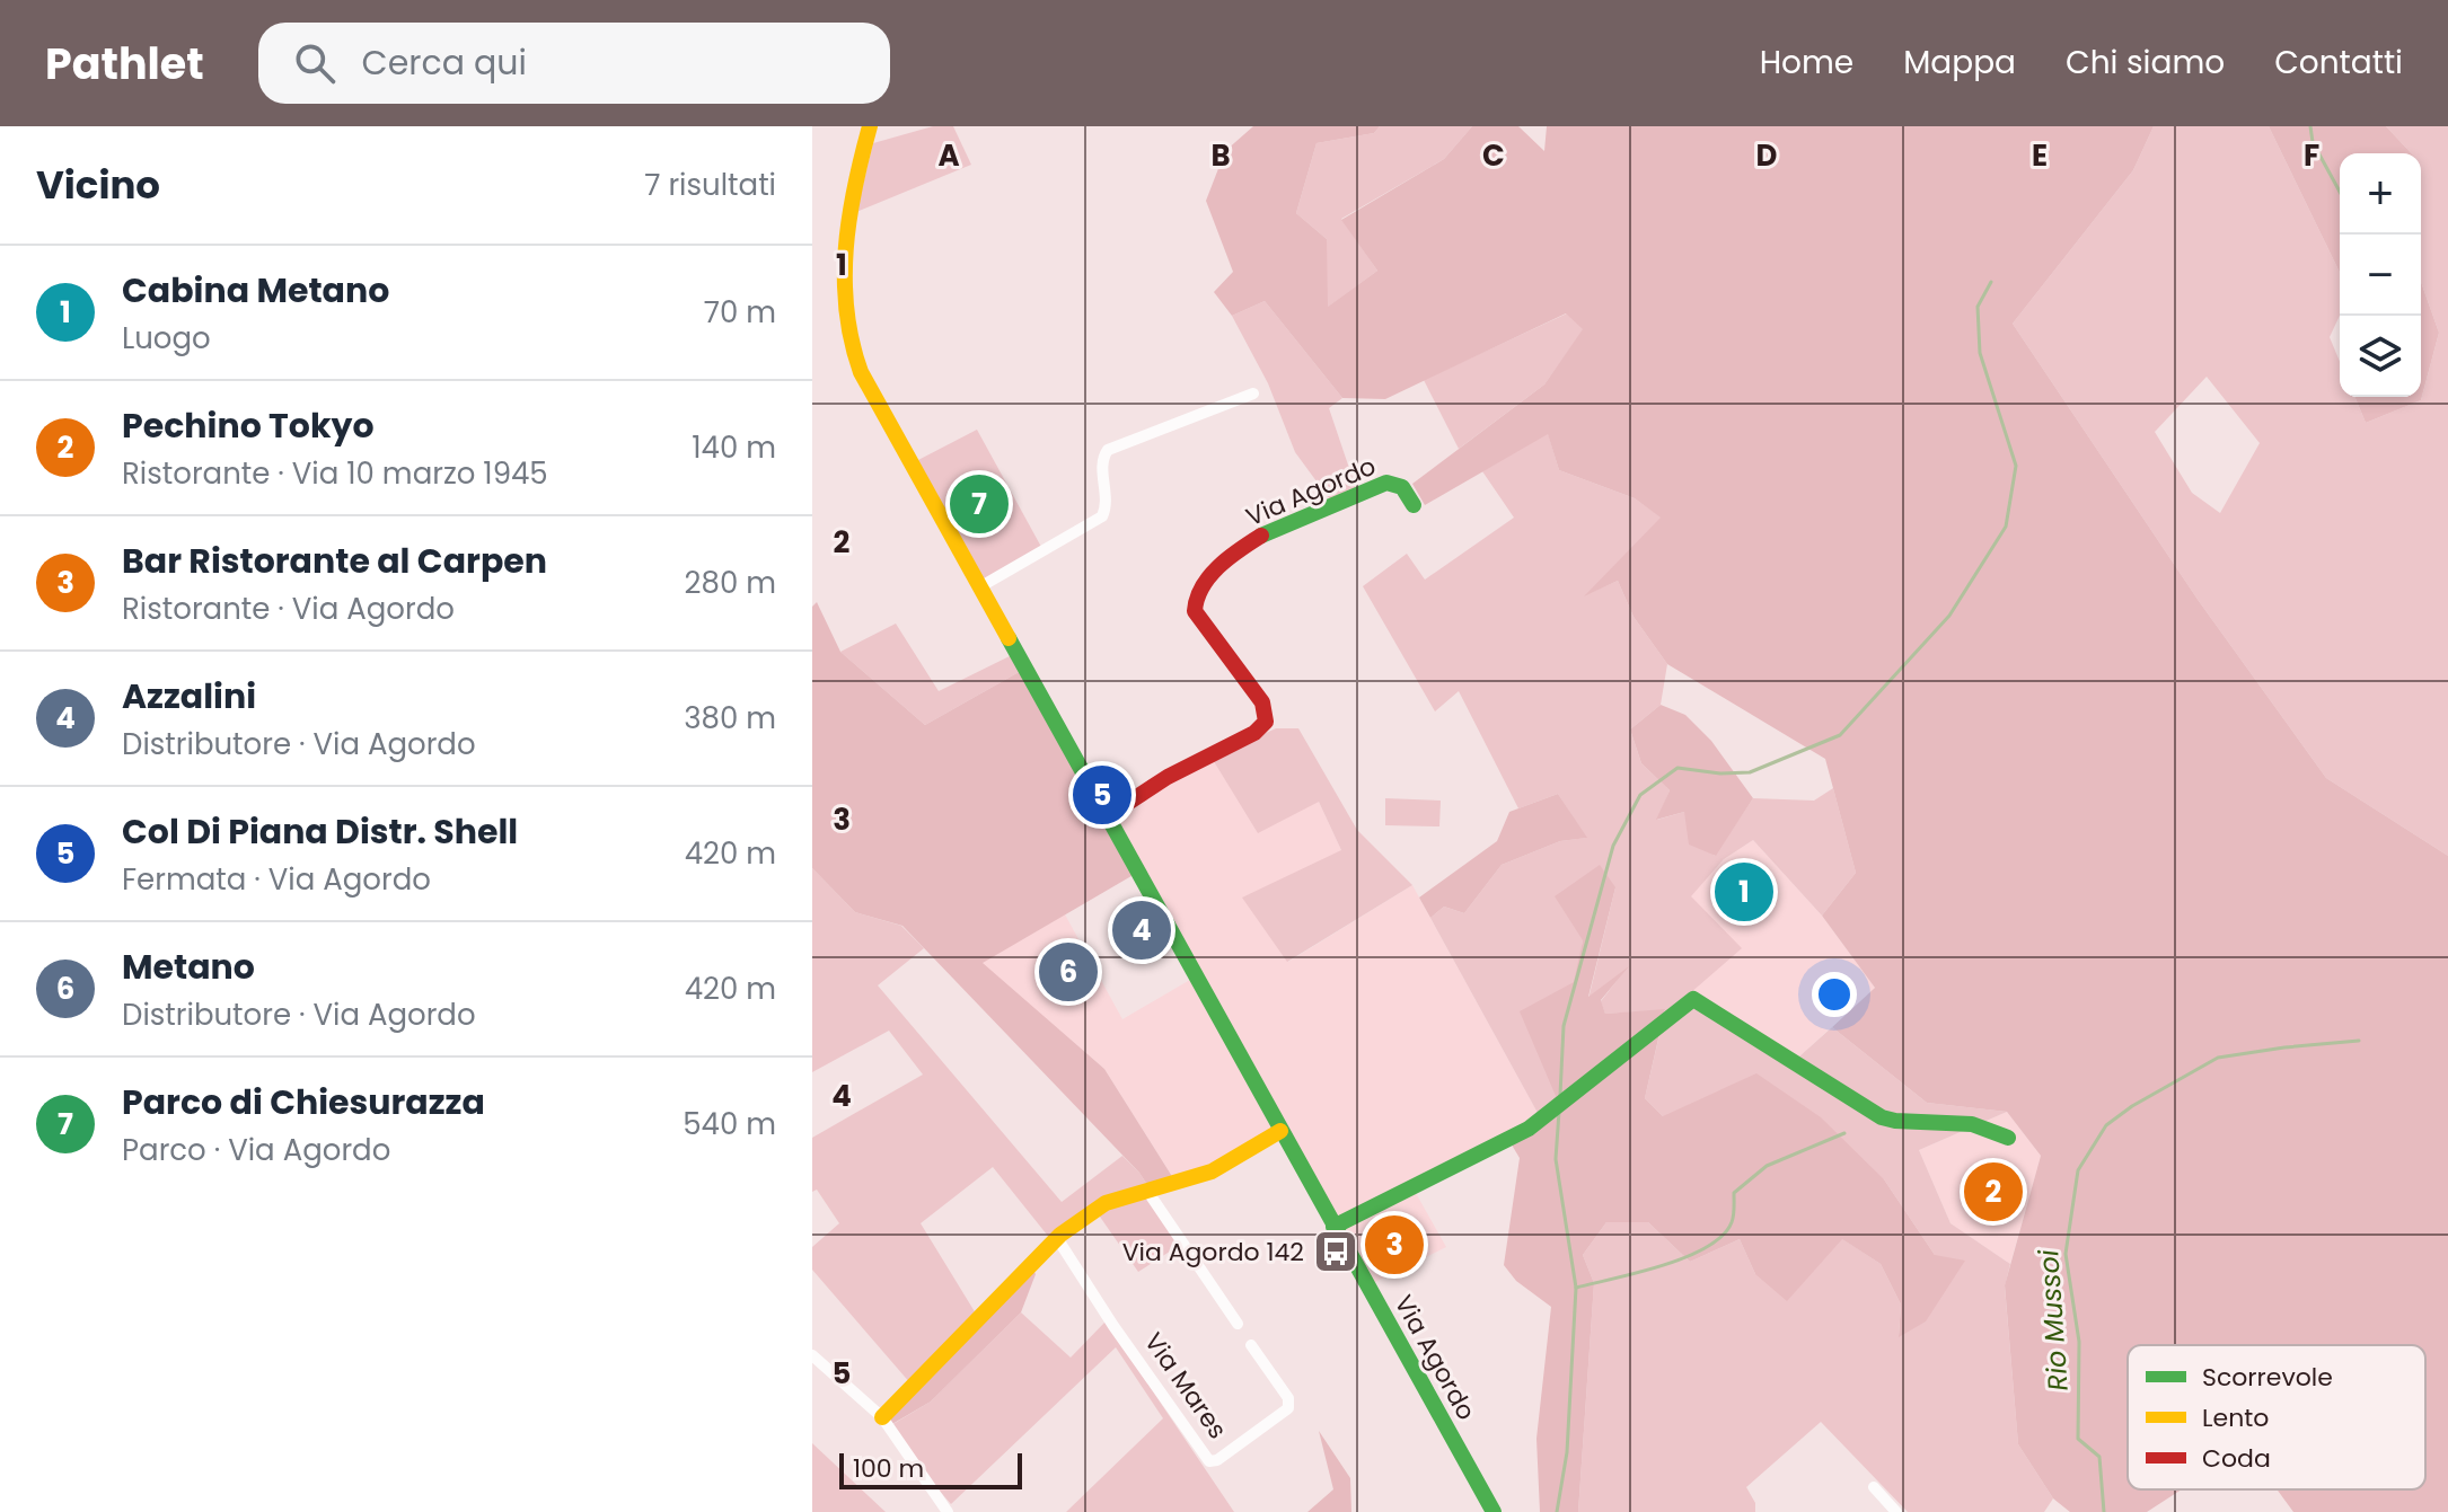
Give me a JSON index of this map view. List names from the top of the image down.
{
  "streets": {
    "street": ["Via Agordo", "Via Mares"]
  },
  "water": ["Rio Mussoi"],
  "places": {
    "bus stop": ["Via Agordo 142"]
  },
  "legend": ["Scorrevole", "Lento", "Coda"],
  "scale_bar": "100 m",
  "page": {
    "header": "Pathlet",
    "search": "Cerca qui",
    "nav": [
      "Home",
      "Mappa",
      "Chi siamo",
      "Contatti"
    ],
    "heading": ["Vicino", "7 risultati"],
    "map_buttons": ["+", "−"],
    "list": [
      {
        "mark": "1",
        "name": "Cabina Metano",
        "note": "Luogo",
        "value": "70 m"
      },
      {
        "mark": "2",
        "name": "Pechino Tokyo",
        "note": "Ristorante · Via 10 marzo 1945",
        "value": "140 m"
      },
      {
        "mark": "3",
        "name": "Bar Ristorante al Carpen",
        "note": "Ristorante · Via Agordo",
        "value": "280 m"
      },
      {
        "mark": "4",
        "name": "Azzalini",
        "note": "Distributore · Via Agordo",
        "value": "380 m"
      },
      {
        "mark": "5",
        "name": "Col Di Piana Distr. Shell",
        "note": "Fermata · Via Agordo",
        "value": "420 m"
      },
      {
        "mark": "6",
        "name": "Metano",
        "note": "Distributore · Via Agordo",
        "value": "420 m"
      },
      {
        "mark": "7",
        "name": "Parco di Chiesurazza",
        "note": "Parco · Via Agordo",
        "value": "540 m"
      }
    ],
    "pins": [
      "7",
      "5",
      "1",
      "4",
      "6",
      "2",
      "3"
    ],
    "scale": "100 m"
  },
  "grid": {
    "columns": [
      "A",
      "B",
      "C",
      "D",
      "E",
      "F"
    ],
    "rows": [
      "1",
      "2",
      "3",
      "4",
      "5"
    ]
  }
}
